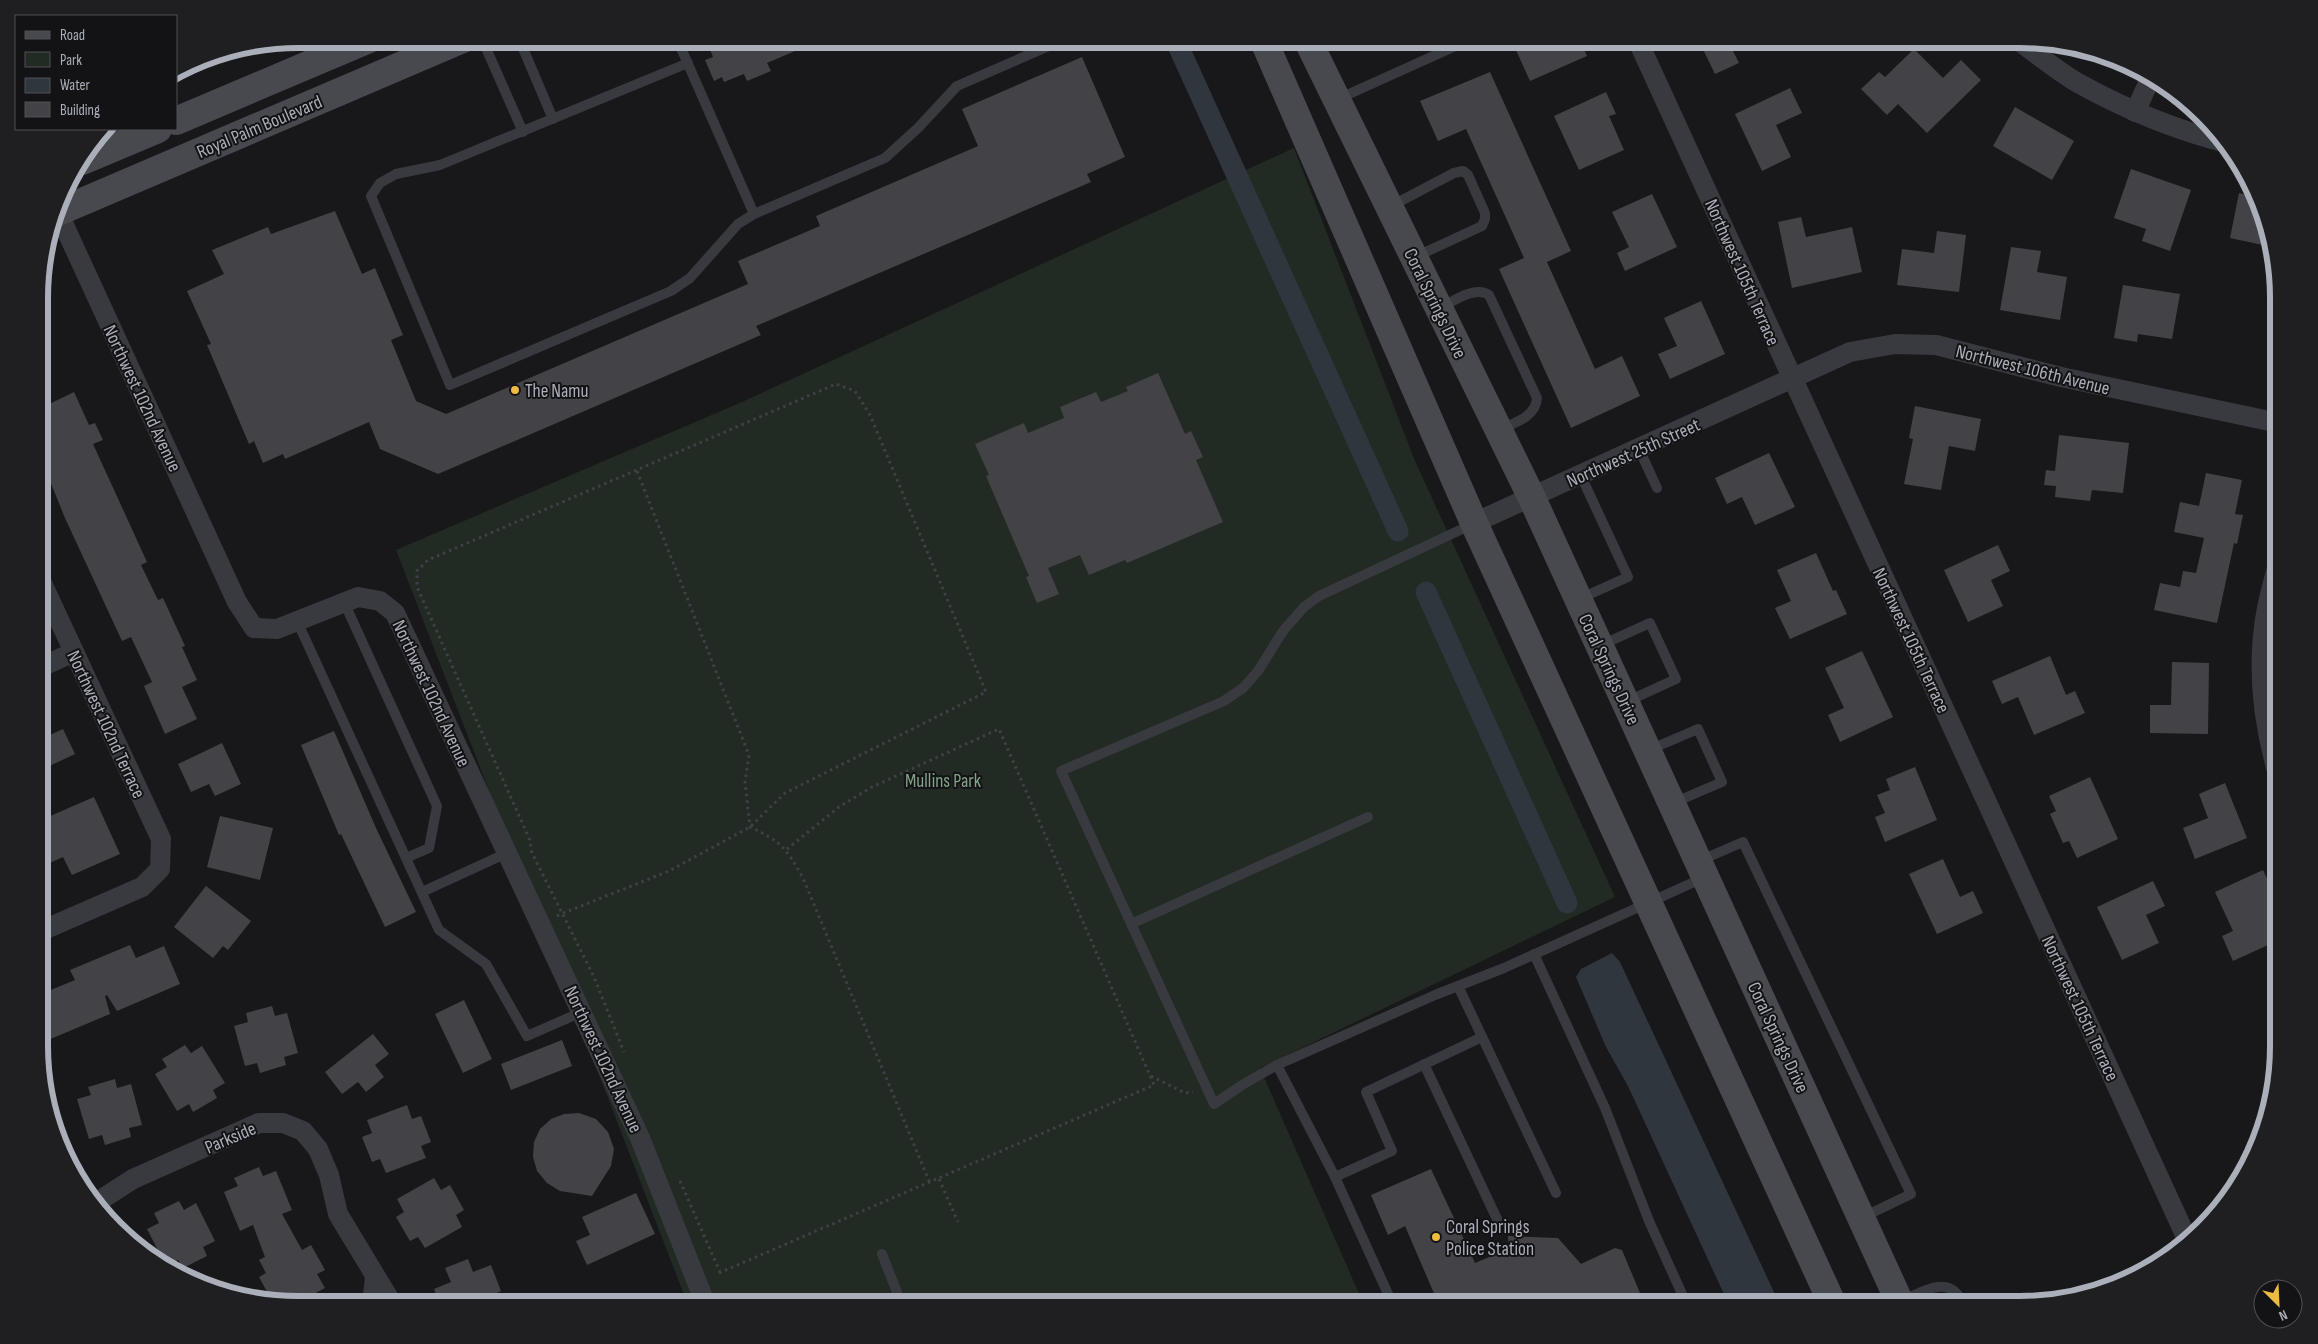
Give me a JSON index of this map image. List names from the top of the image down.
{
  "streets": {
    "main road": ["Royal Palm Boulevard", "Coral Springs Drive"],
    "street": [
      "Northwest 105th Terrace",
      "Northwest 106th Avenue",
      "Northwest 102nd Avenue",
      "Northwest 25th Street",
      "Northwest 102nd Terrace",
      "Parkside"
    ]
  },
  "crossings": [
    ["Northwest 105th Terrace", "Northwest 106th Avenue"],
    ["Northwest 105th Terrace", "Northwest 25th Street"],
    ["Coral Springs Drive", "Northwest 25th Street"],
    ["Northwest 106th Avenue", "Northwest 25th Street"]
  ],
  "parks": ["Mullins Park"],
  "places": ["The Namu", "Coral Springs Police Station"],
  "legend": [
    "Road",
    "Park",
    "Water",
    "Building"
  ],
  "north": "bottom right"
}
